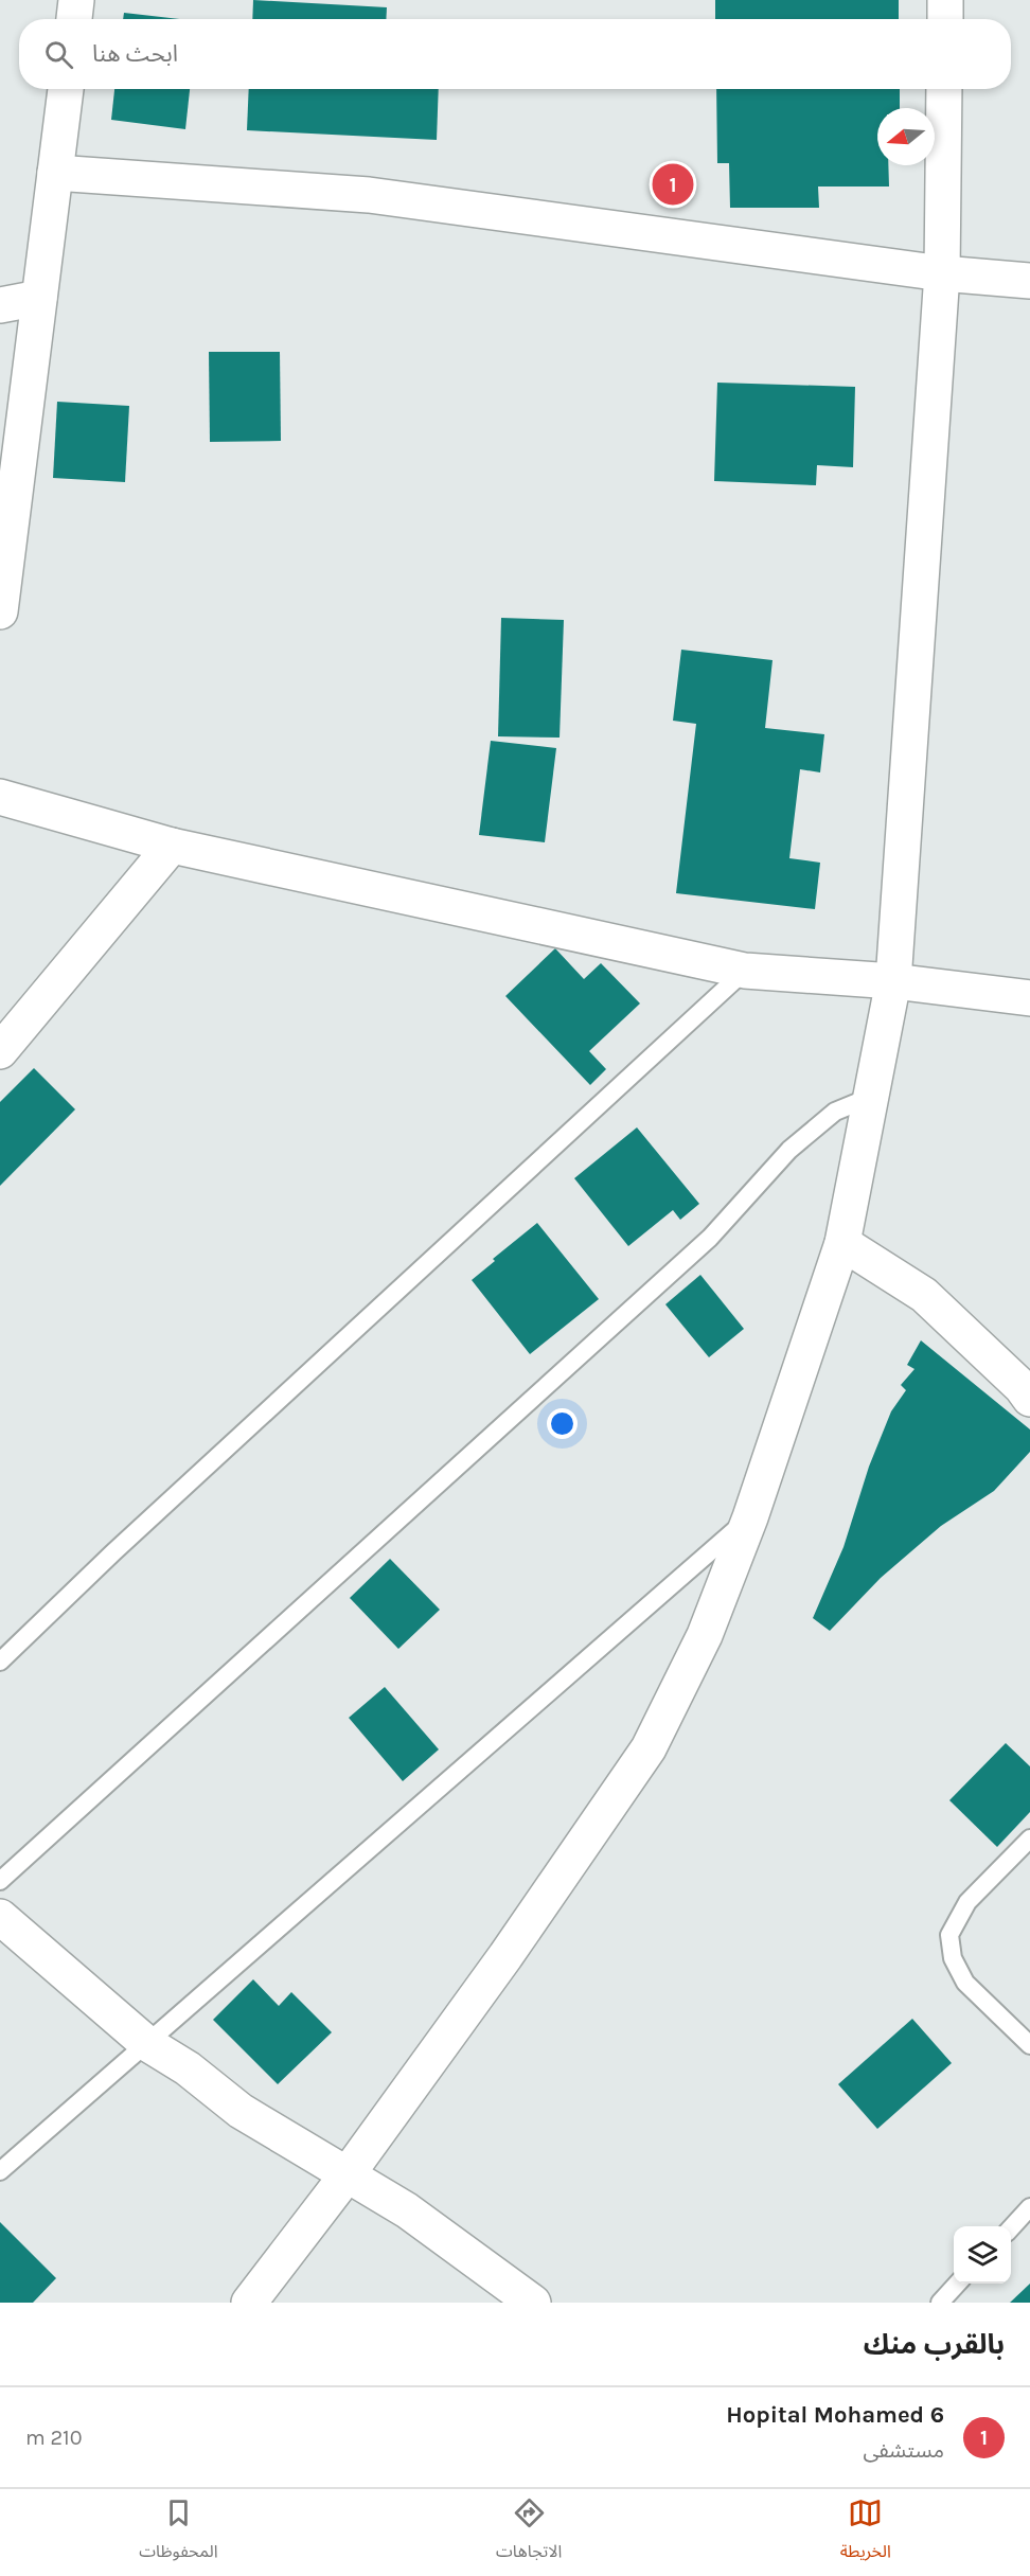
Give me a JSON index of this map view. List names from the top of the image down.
{
  "north": "left",
  "page": {
    "search": "ابحث هنا",
    "pins": "1",
    "heading": "بالقرب منك",
    "list": [
      {
        "mark": "1",
        "name": "Hopital Mohamed 6",
        "note": "مستشفى",
        "value": "210 m"
      }
    ],
    "nav": ["الخريطة", "الاتجاهات", "المحفوظات"]
  }
}
